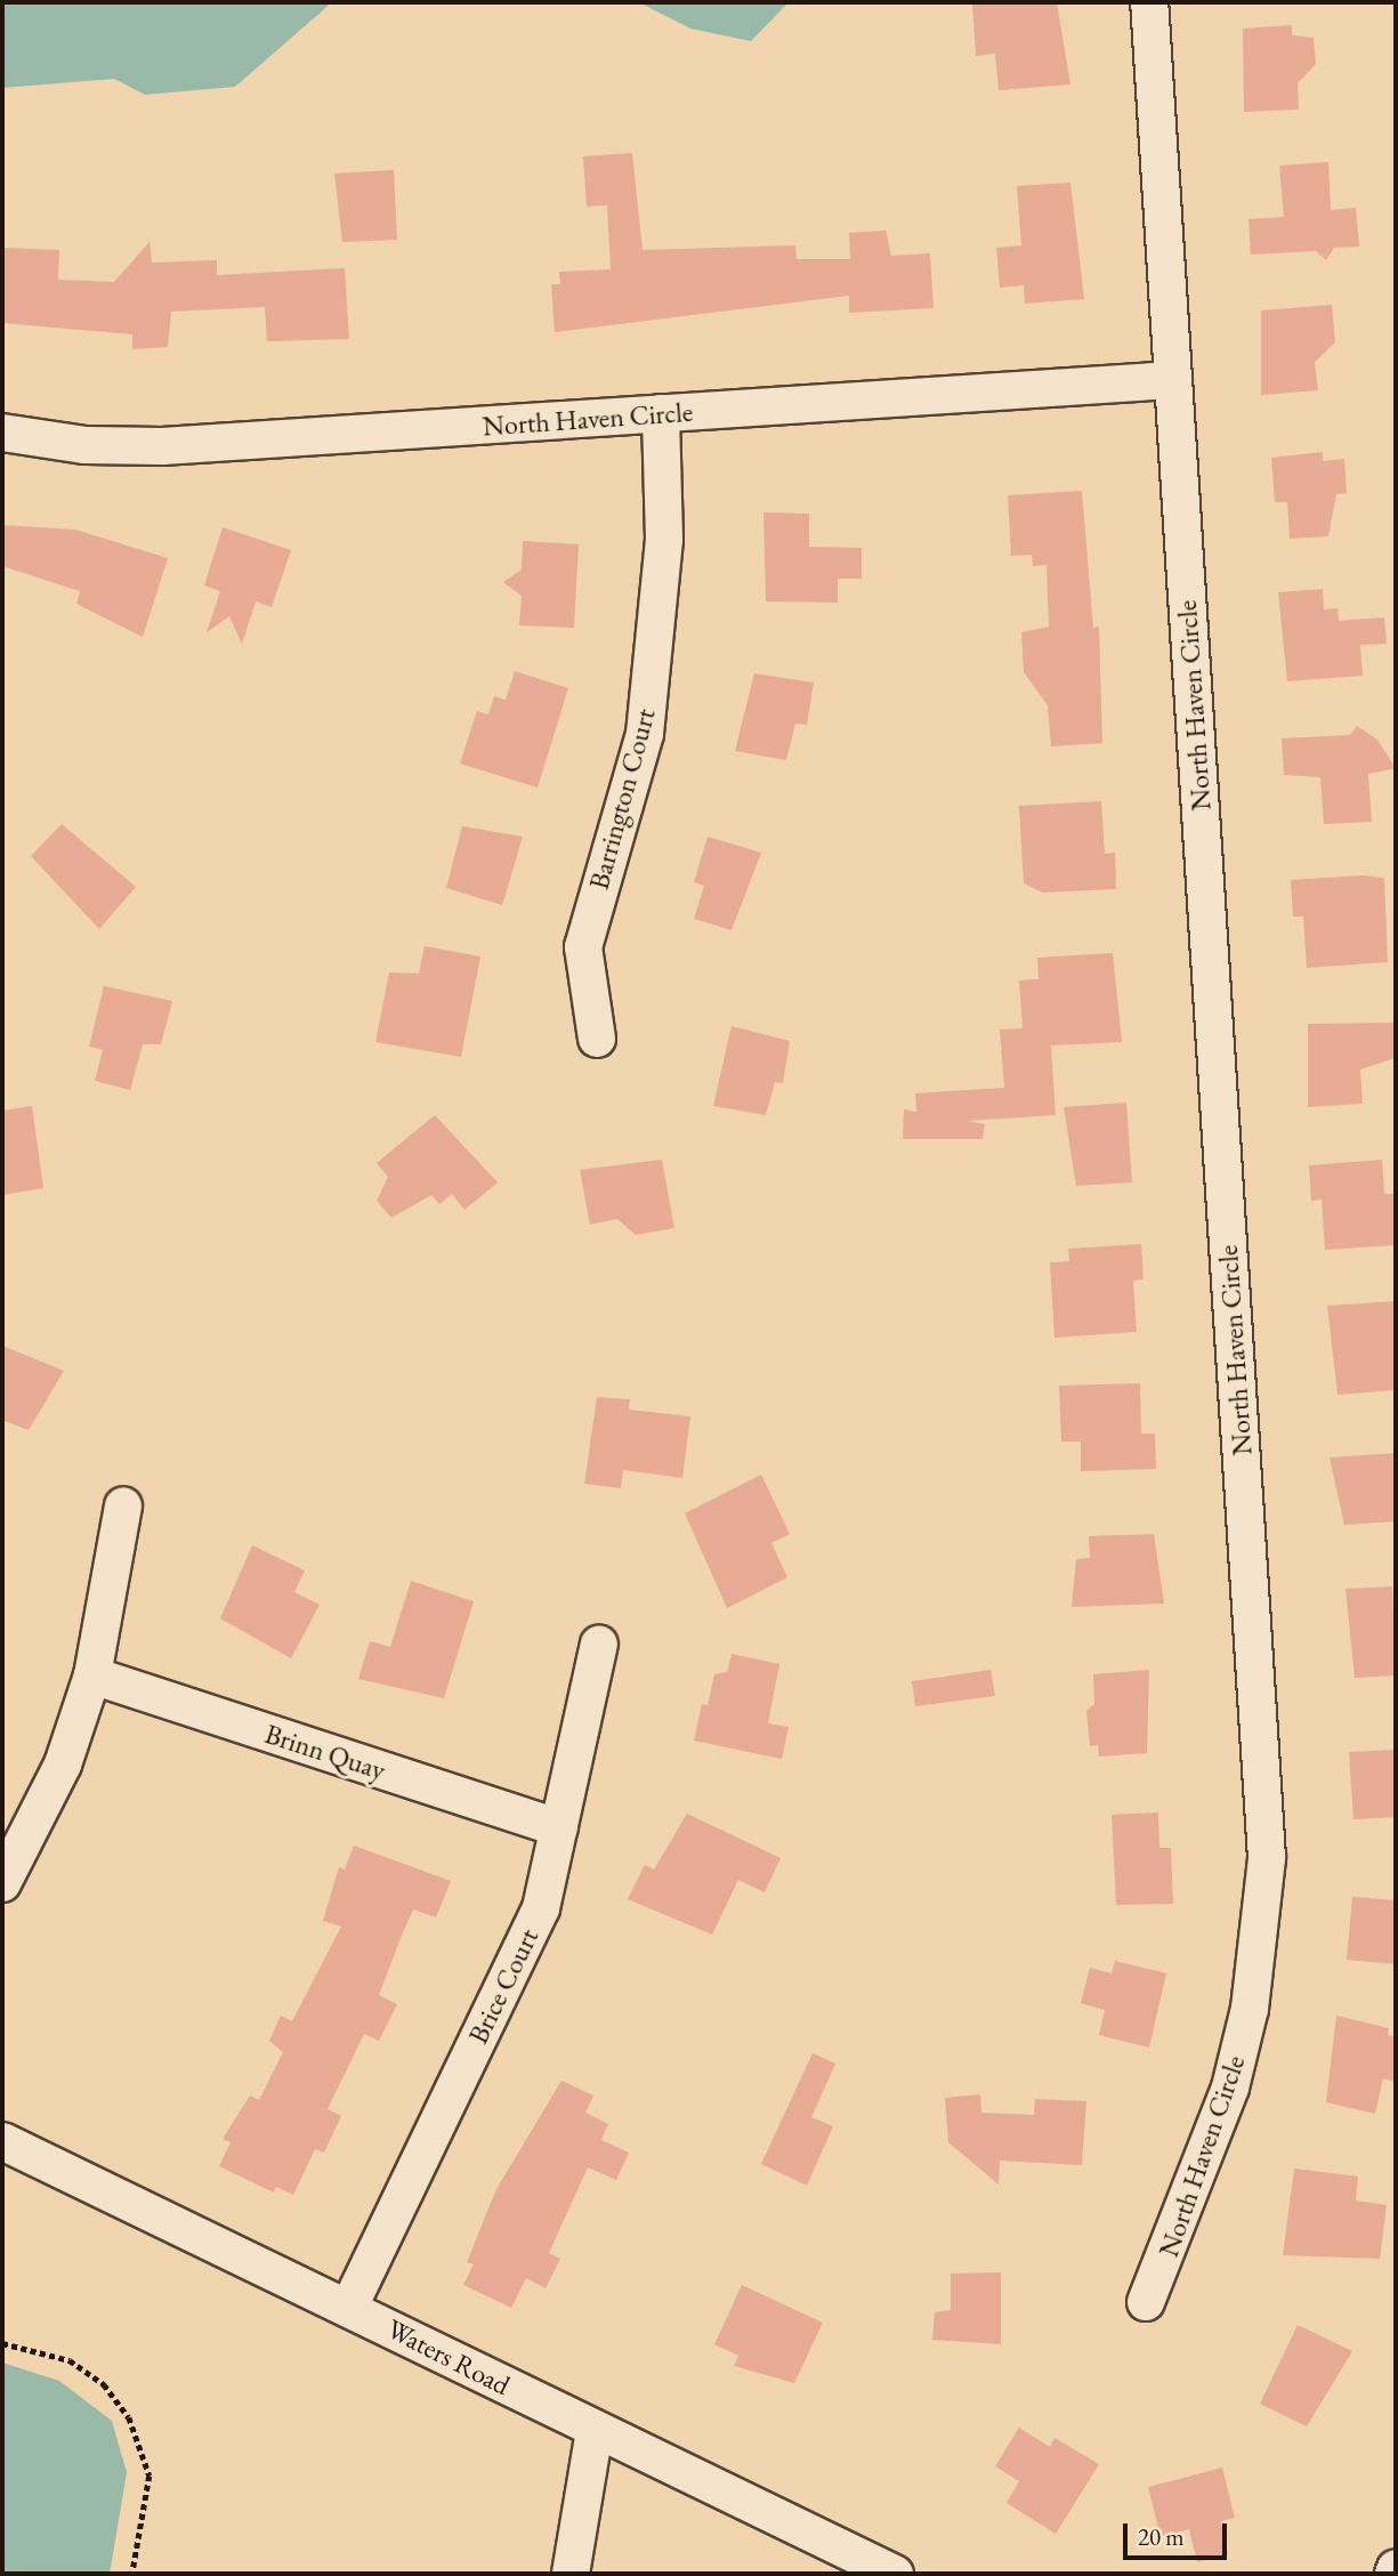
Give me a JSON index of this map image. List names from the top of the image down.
{
  "streets": {
    "street": [
      "North Haven Circle",
      "Barrington Court",
      "Brinn Quay",
      "Brice Court",
      "Waters Road"
    ]
  },
  "crossings": [
    ["North Haven Circle", "Barrington Court"],
    ["Brinn Quay", "Brice Court"],
    ["Brice Court", "Waters Road"]
  ],
  "scale_bar": "20 m"
}
